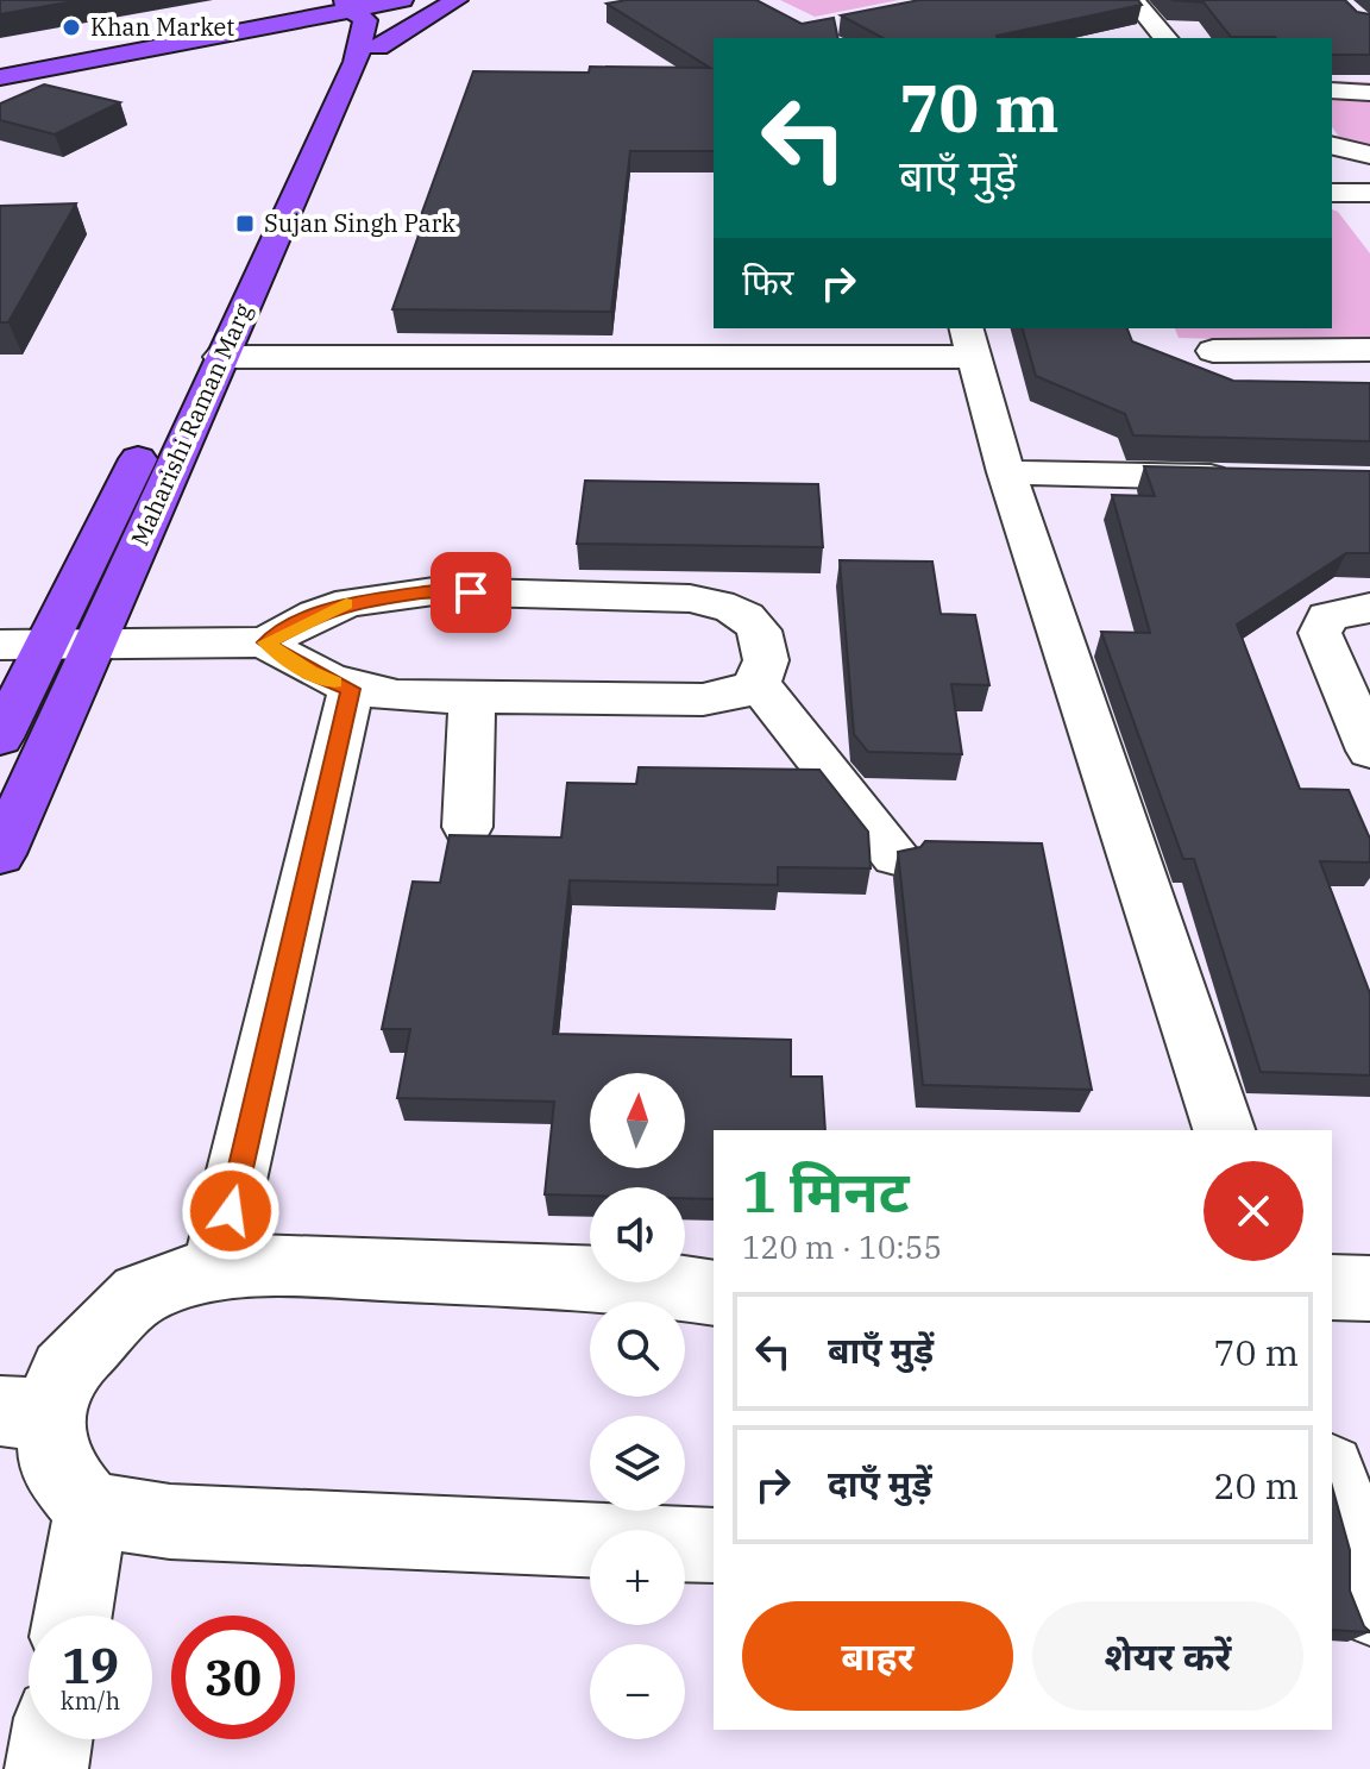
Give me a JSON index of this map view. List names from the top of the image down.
{
  "streets": {
    "main road": ["Maharishi Raman Marg"]
  },
  "places": {
    "other": ["Khan Market"],
    "transit": ["Sujan Singh Park"]
  },
  "north": "top",
  "page": {
    "turn": ["70 m", "बाएँ मुड़ें"],
    "then": "फिर",
    "map_buttons": ["+", "−"],
    "heading": ["1 मिनट", "120 m · 10:55"],
    "list": [
      {
        "name": "बाएँ मुड़ें",
        "value": "70 m"
      },
      {
        "name": "दाएँ मुड़ें",
        "value": "20 m"
      }
    ],
    "buttons": ["बाहर", "शेयर करें"],
    "speed": "19 km/h",
    "limit": "30"
  }
}
